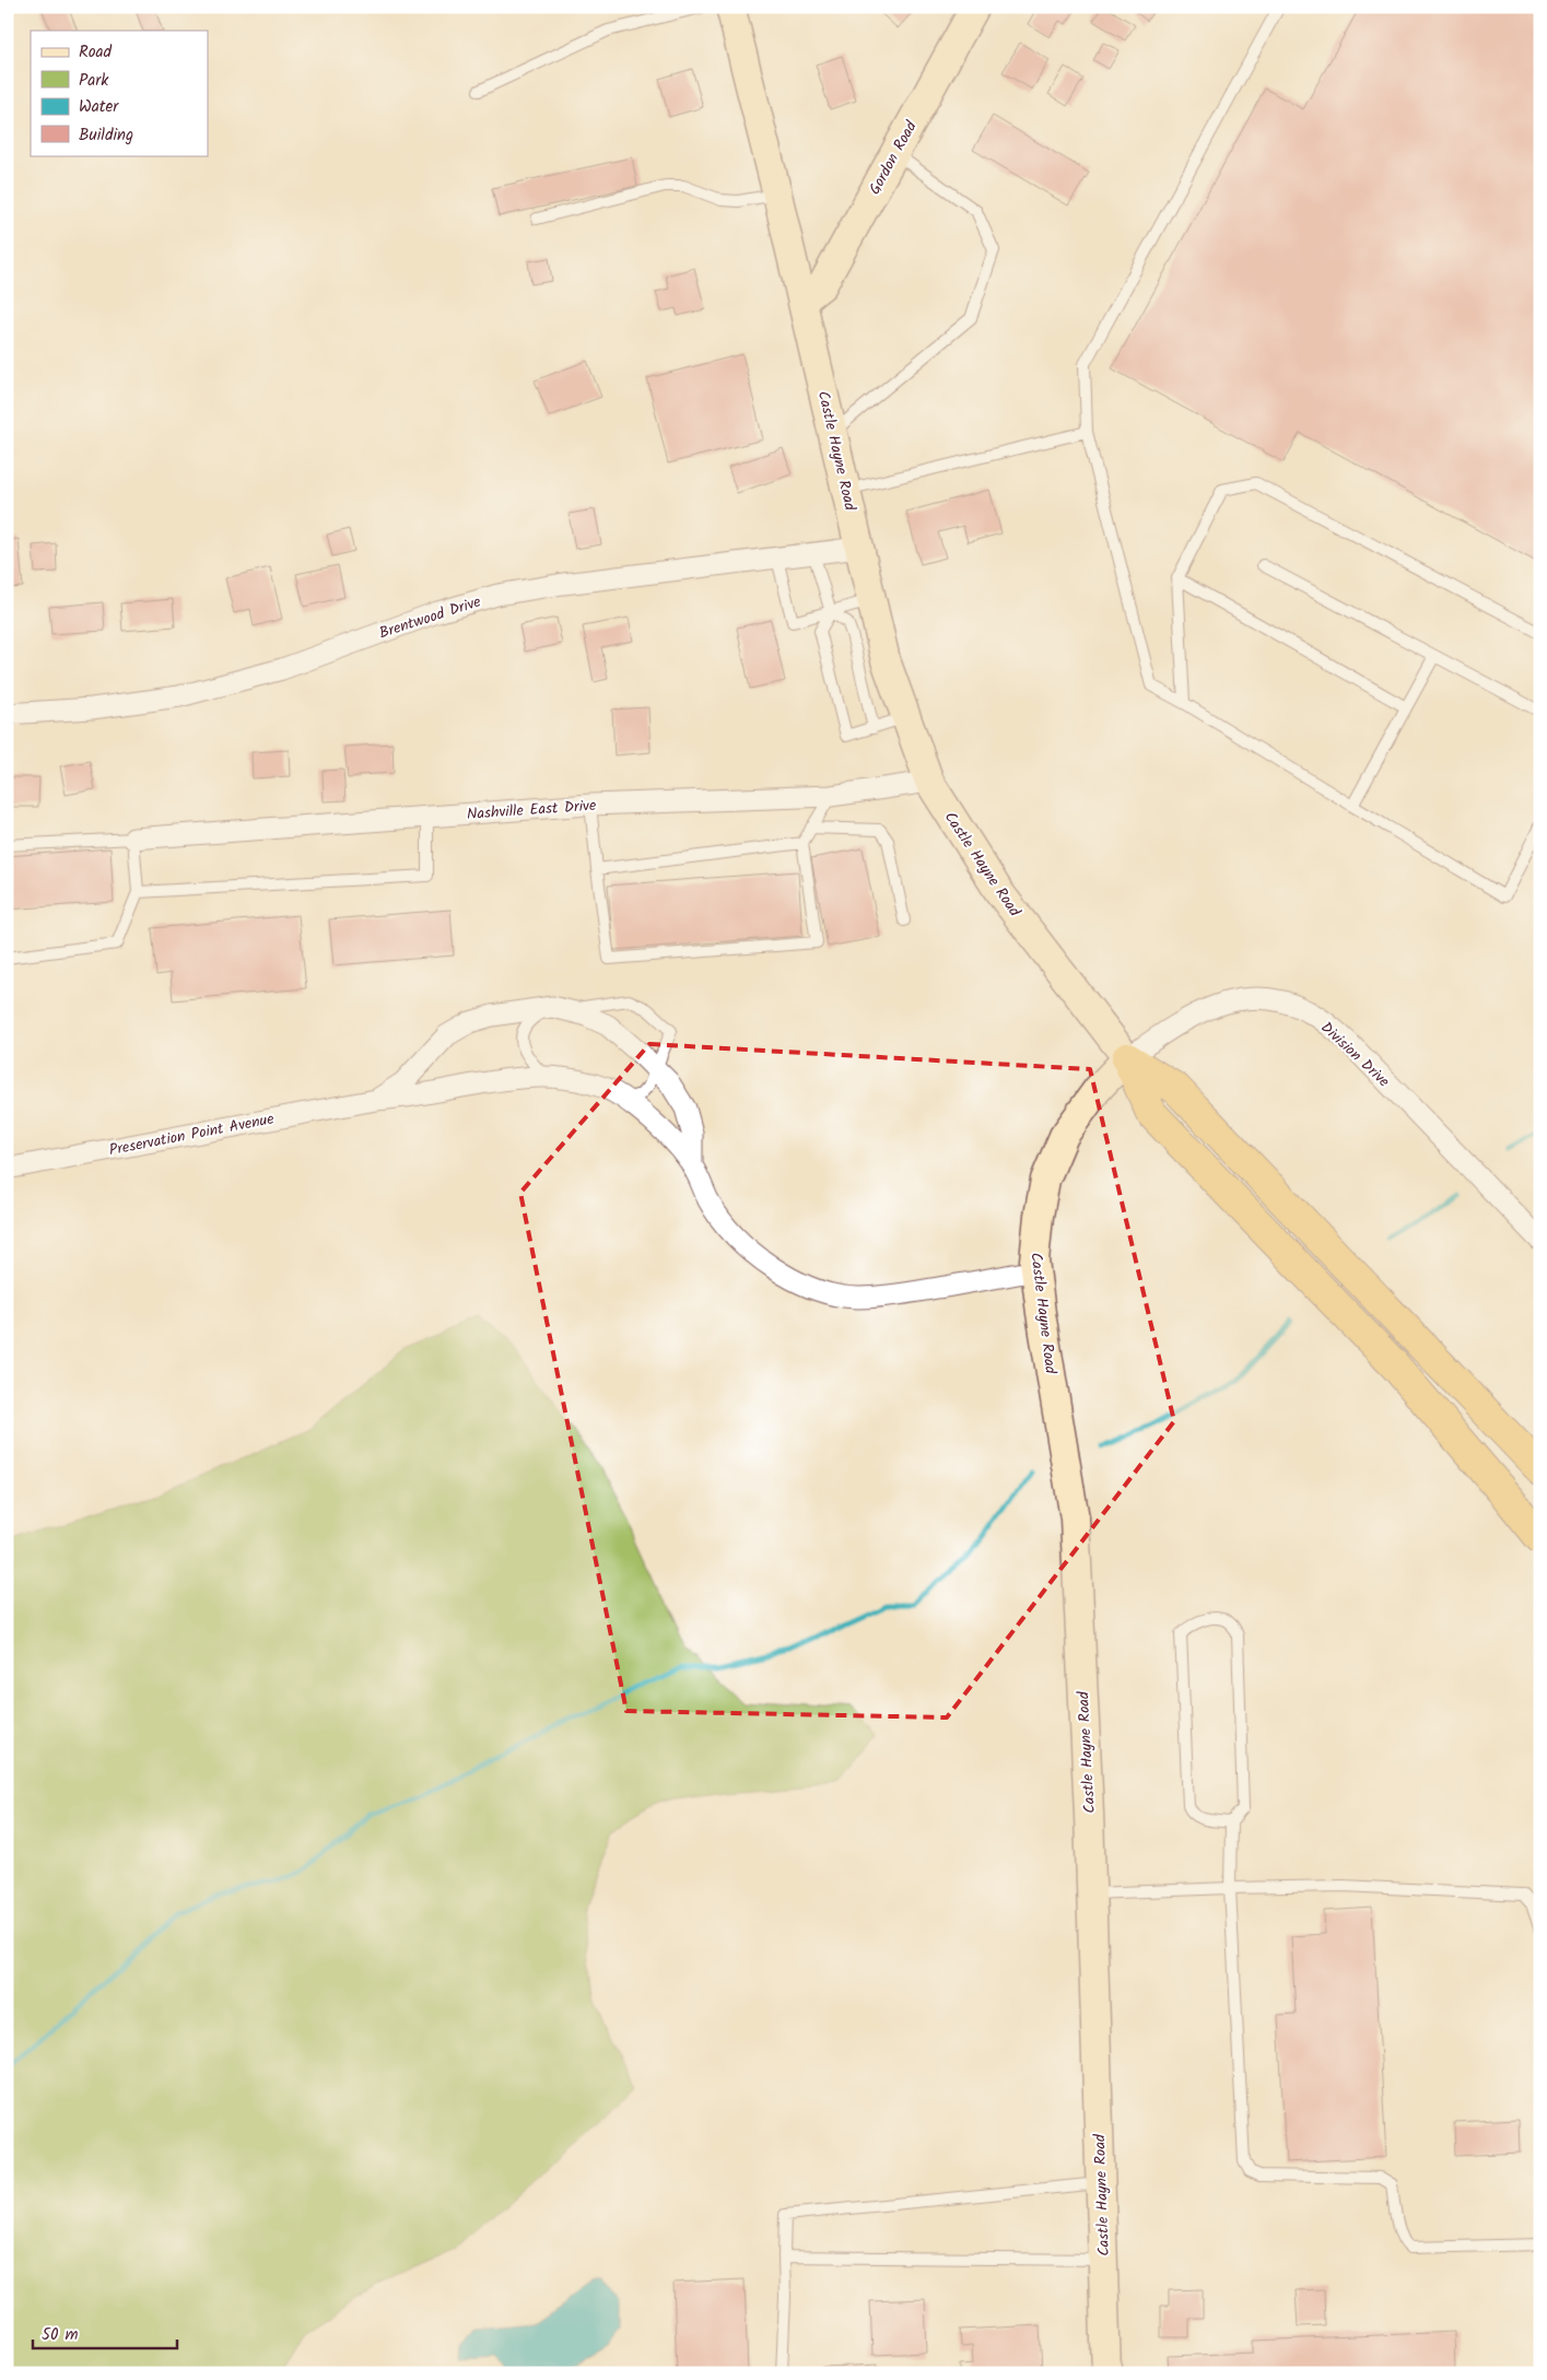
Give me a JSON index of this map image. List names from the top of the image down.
{
  "streets": {
    "main road": ["Gordon Road", "Castle Hayne Road"],
    "street": [
      "Brentwood Drive",
      "Nashville East Drive",
      "Division Drive",
      "Preservation Point Avenue"
    ]
  },
  "crossings": [
    ["Gordon Road", "Castle Hayne Road"],
    ["Castle Hayne Road", "Brentwood Drive"],
    ["Castle Hayne Road", "Nashville East Drive"],
    ["Castle Hayne Road", "Division Drive"],
    ["Castle Hayne Road", "Preservation Point Avenue"]
  ],
  "legend": [
    "Road",
    "Park",
    "Water",
    "Building"
  ],
  "scale_bar": "50 m"
}
